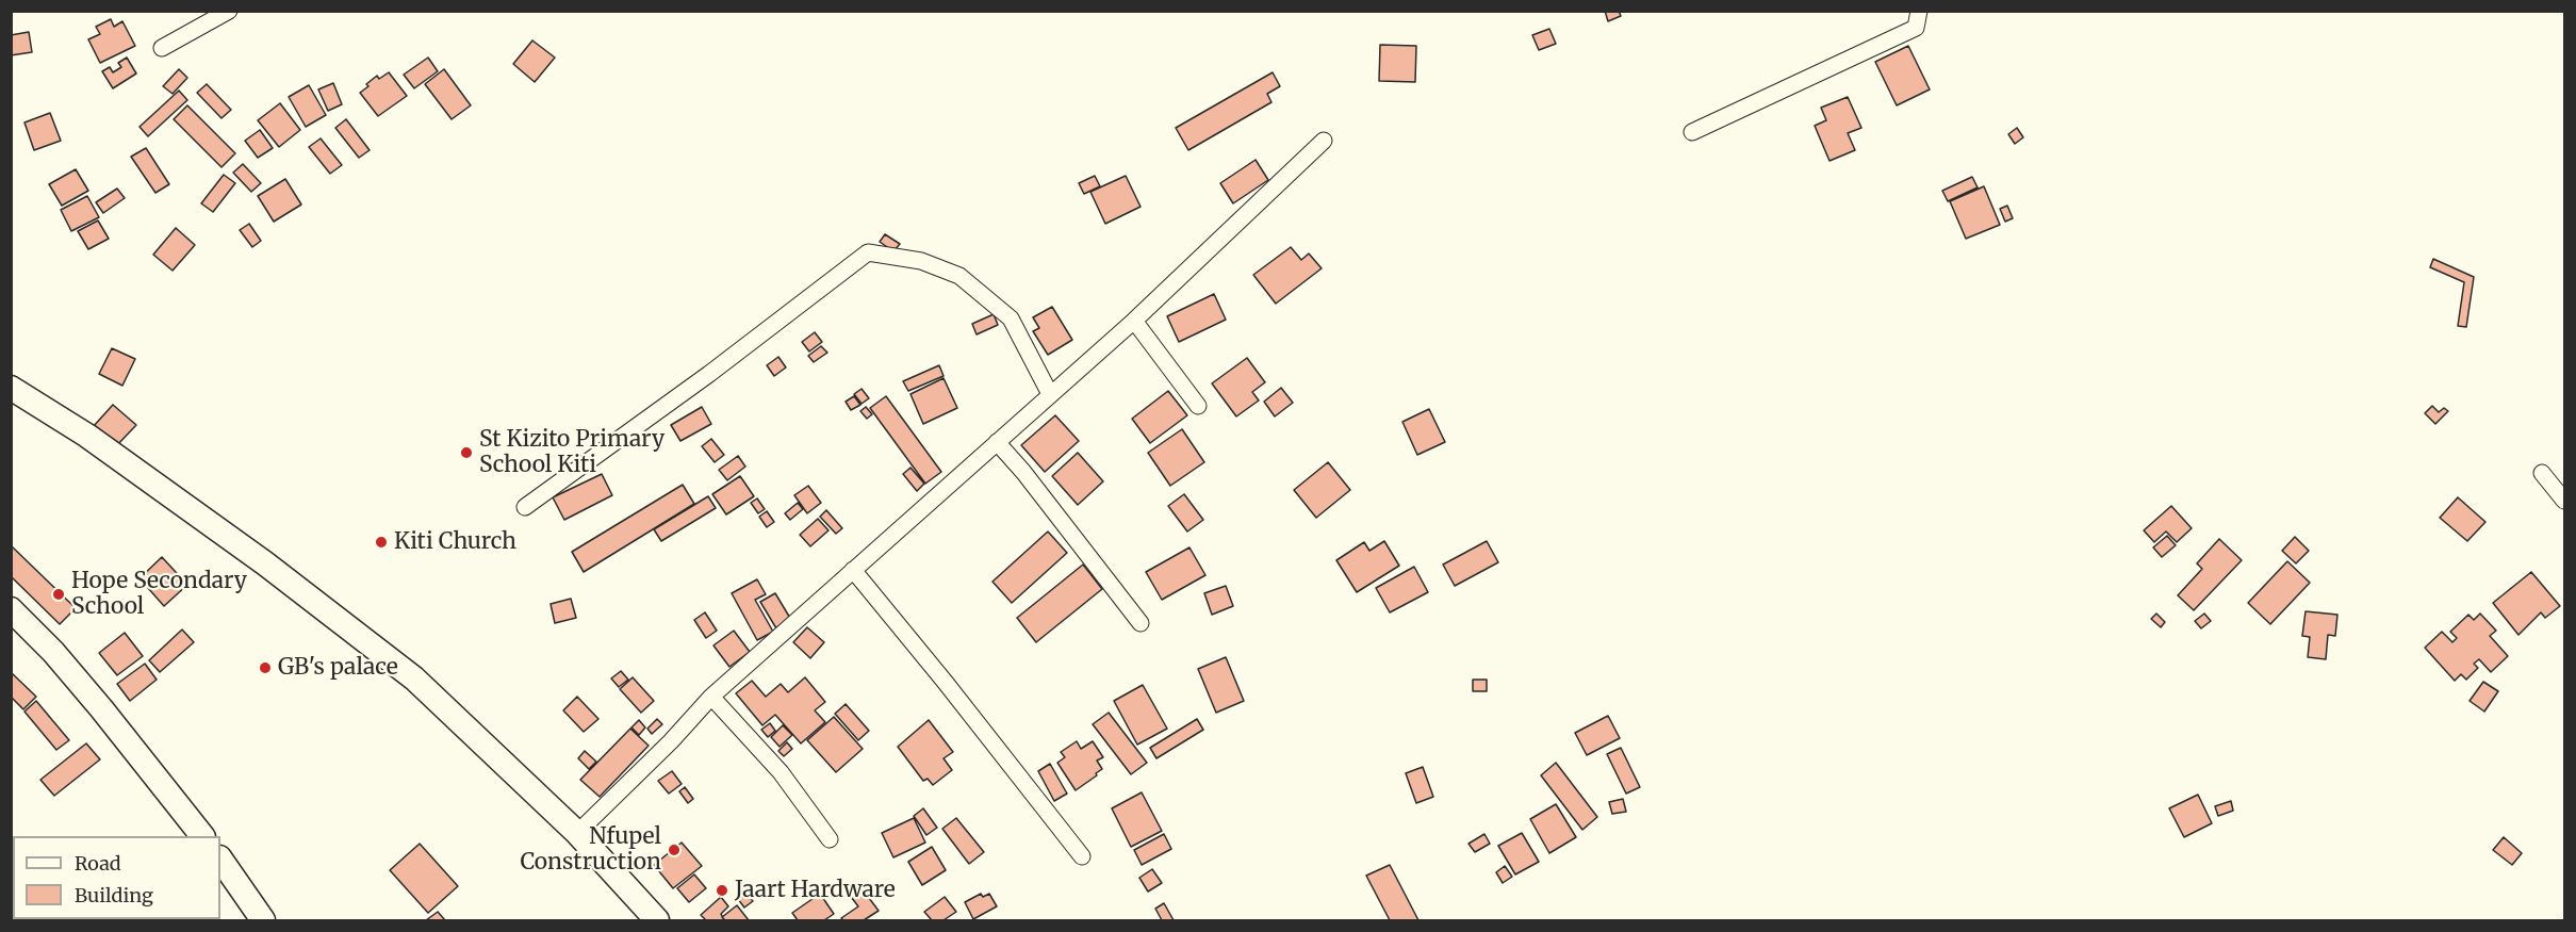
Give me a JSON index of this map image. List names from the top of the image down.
{
  "places": [
    "St Kizito Primary School Kiti",
    "Kiti Church",
    "Hope Secondary School",
    "GB's palace",
    "Nfupel Construction",
    "Jaart Hardware"
  ],
  "legend": ["Road", "Building"]
}
